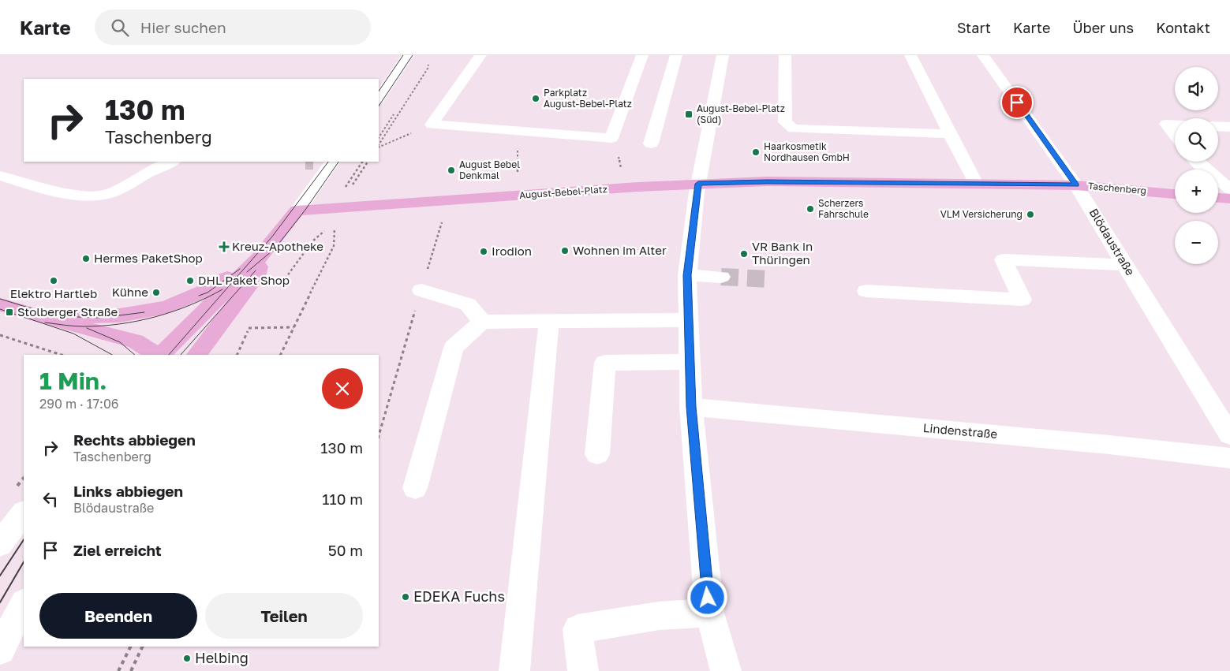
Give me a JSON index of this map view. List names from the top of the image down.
{
  "streets": {
    "main road": ["Taschenberg", "August-Bebel-Platz"],
    "street": ["Blödaustraße", "Lindenstraße"]
  },
  "crossings": [
    ["Taschenberg", "August-Bebel-Platz"],
    ["Taschenberg", "Blödaustraße"]
  ],
  "places": {
    "other": [
      "Parkplatz August-Bebel-Platz",
      "Haarkosmetik Nordhausen GmbH",
      "August Bebel Denkmal",
      "Scherzers Fahrschule",
      "VLM Versicherung",
      "Wohnen im Alter",
      "Irodion",
      "VR Bank in Thüringen",
      "Hermes PaketShop",
      "Elektro Hartleb",
      "DHL Paket Shop",
      "Kühne",
      "EDEKA Fuchs",
      "Helbing"
    ],
    "transit": ["August-Bebel-Platz (Süd)", "Stolberger Straße"],
    "health": ["Kreuz-Apotheke"]
  },
  "page": {
    "header": "Karte",
    "search": "Hier suchen",
    "nav": [
      "Start",
      "Karte",
      "Über uns",
      "Kontakt"
    ],
    "map_buttons": ["+", "−"],
    "turn": ["130 m", "Taschenberg"],
    "heading": ["1 Min.", "290 m · 17:06"],
    "list": [
      {
        "name": "Rechts abbiegen",
        "note": "Taschenberg",
        "value": "130 m"
      },
      {
        "name": "Links abbiegen",
        "note": "Blödaustraße",
        "value": "110 m"
      },
      {
        "name": "Ziel erreicht",
        "value": "50 m"
      }
    ],
    "buttons": ["Beenden", "Teilen"]
  }
}
